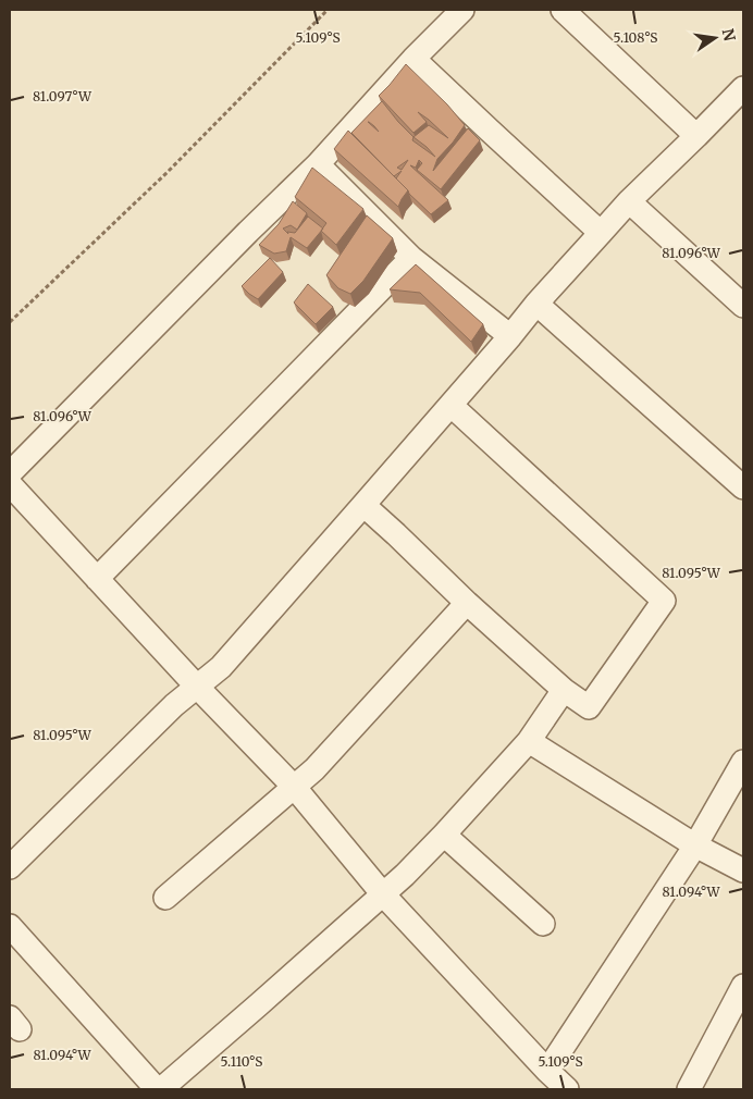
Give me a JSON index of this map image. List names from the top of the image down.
{
  "north": "right",
  "coordinates": [
    "5.109°S",
    "5.108°S",
    "81.097°W",
    "81.096°W",
    "81.095°W",
    "81.094°W",
    "5.110°S"
  ]
}
